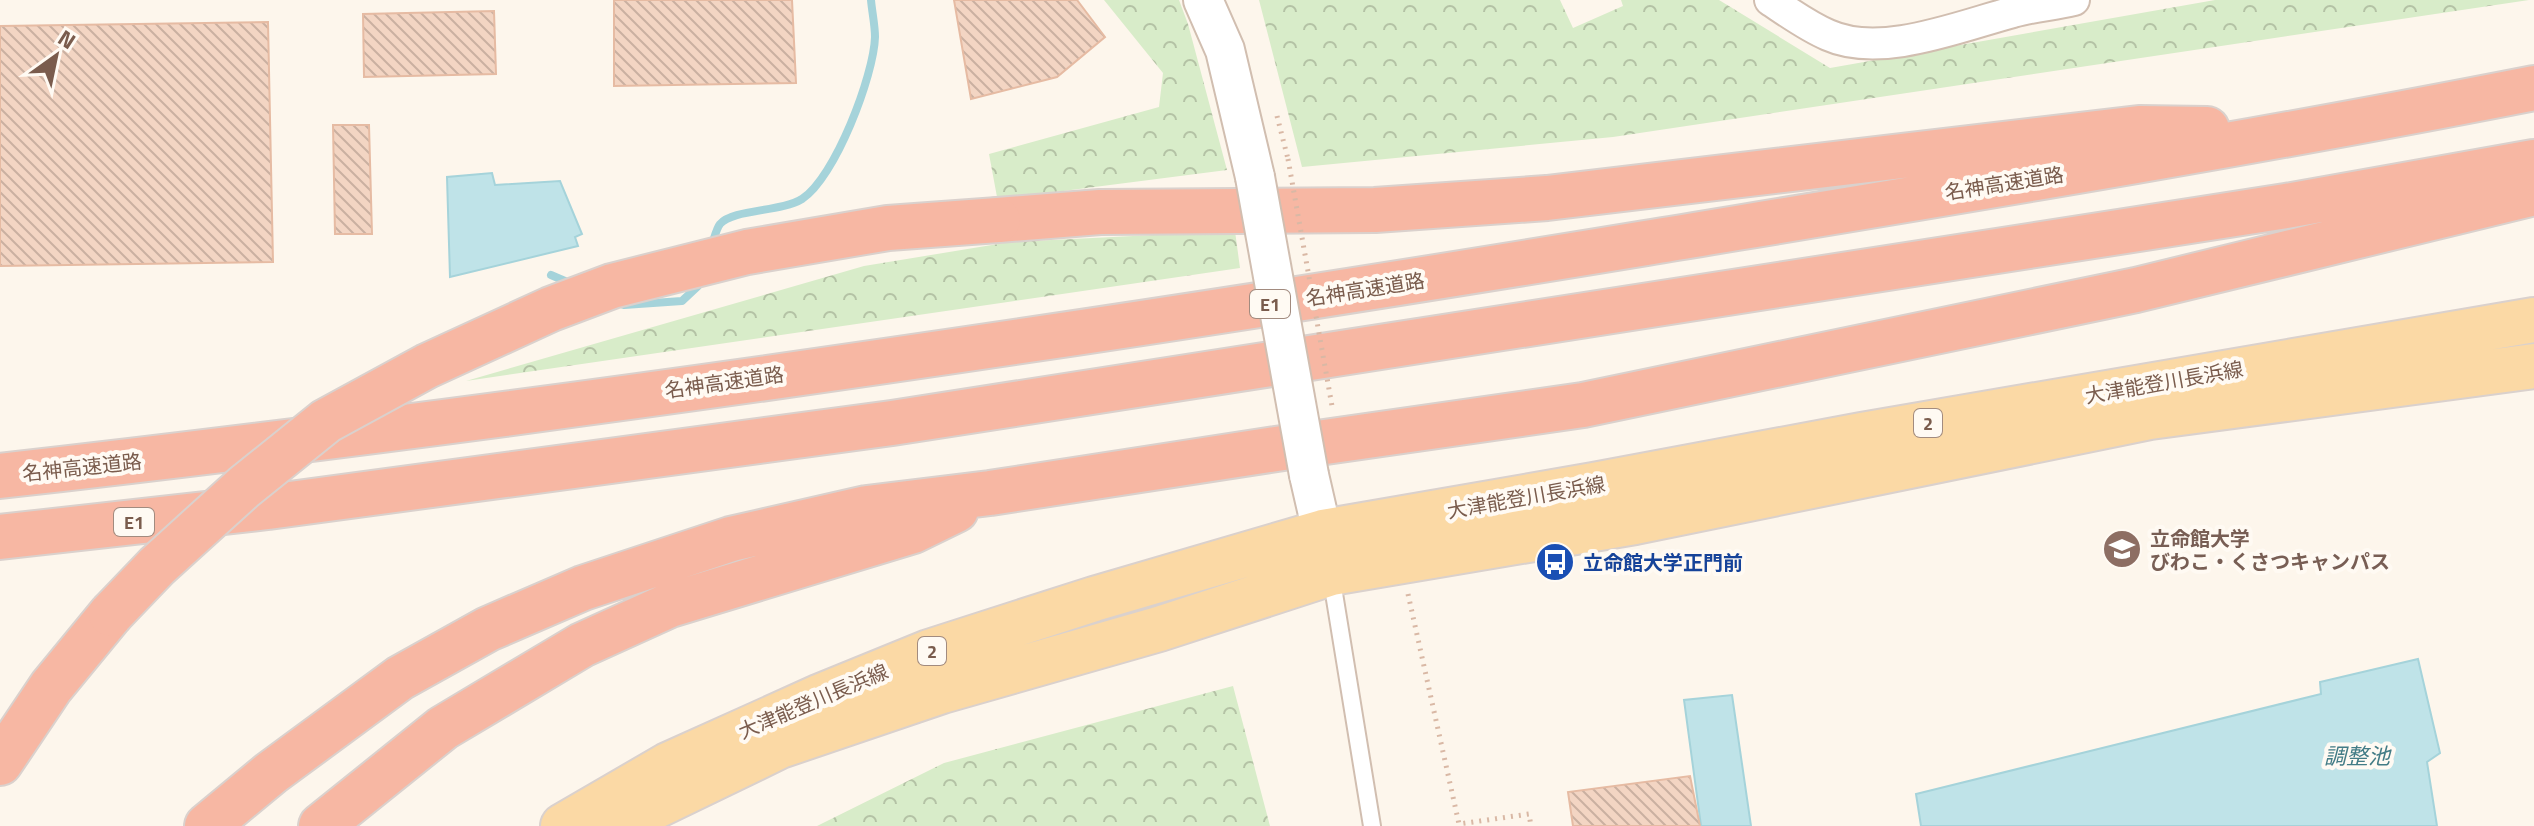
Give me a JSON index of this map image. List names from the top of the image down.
{
  "streets": {
    "highway": ["名神高速道路", "E1"],
    "main road": ["大津能登川長浜線", "2"]
  },
  "water": ["調整池"],
  "places": {
    "school or university": ["立命館大学 びわこ・くさつキャンパス"],
    "bus stop": ["立命館大学正門前"]
  },
  "north": "top right"
}
